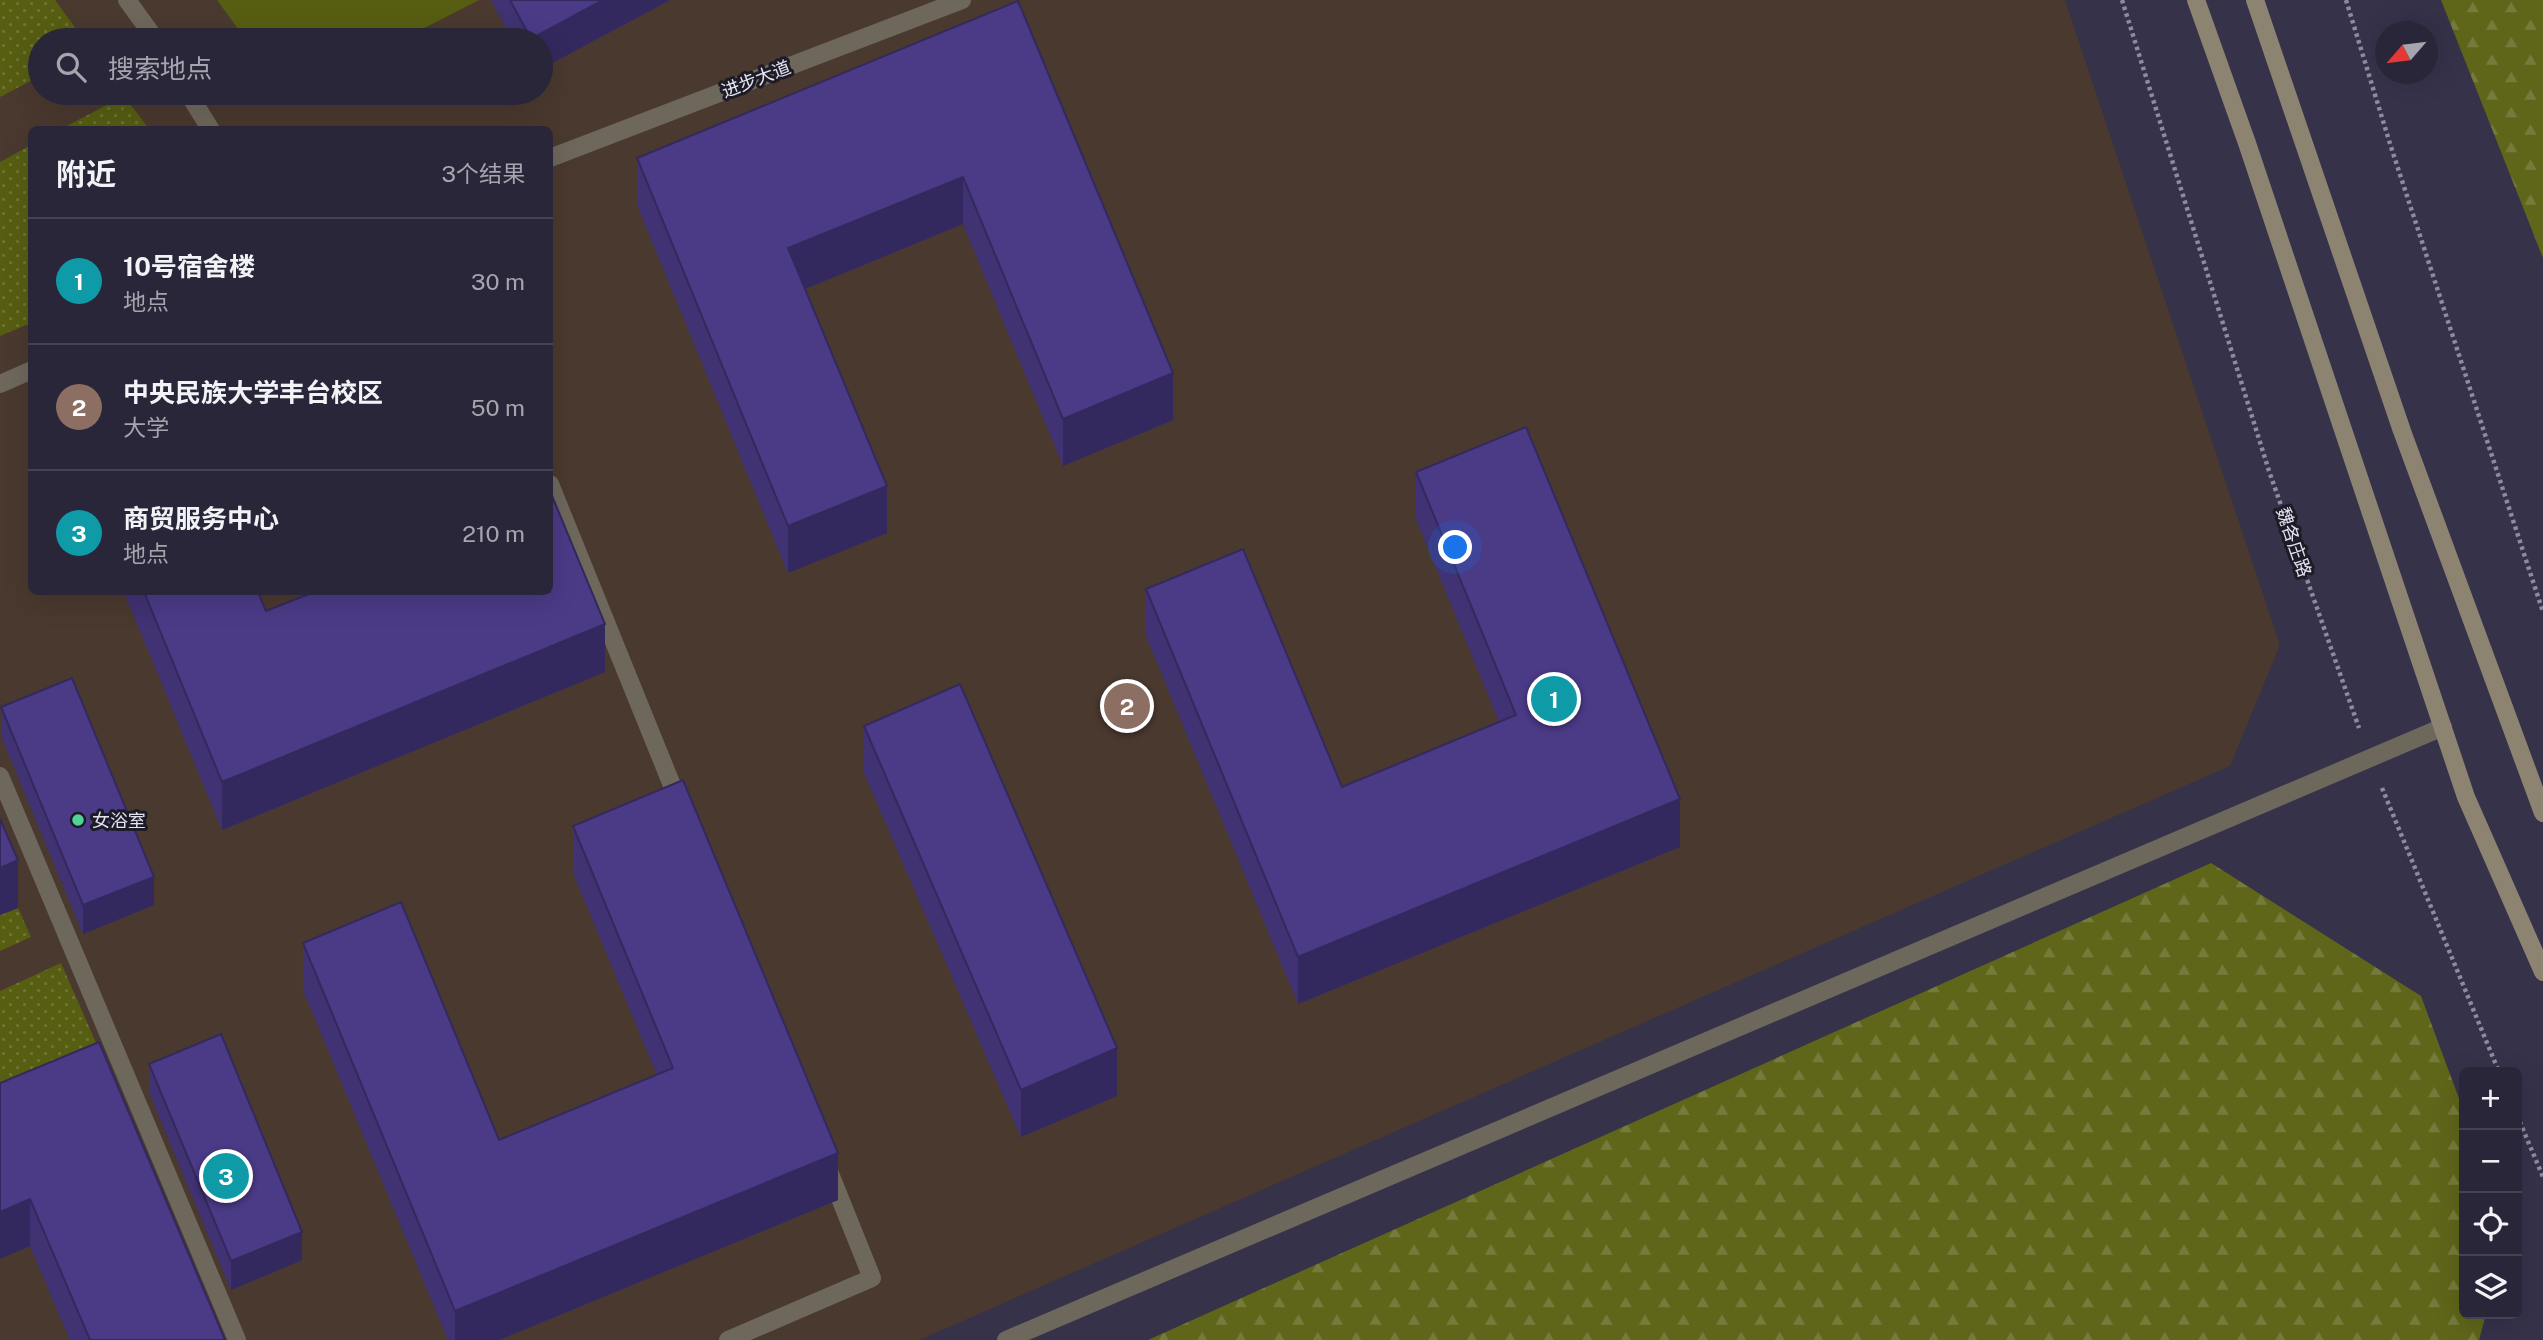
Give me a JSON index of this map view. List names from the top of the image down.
{
  "streets": {
    "street": ["进步大道"],
    "path": ["魏各庄路"]
  },
  "places": ["女浴室"],
  "north": "bottom left",
  "page": {
    "search": "搜索地点",
    "heading": ["附近", "3个结果"],
    "list": [
      {
        "mark": "1",
        "name": "10号宿舍楼",
        "note": "地点",
        "value": "30 m"
      },
      {
        "mark": "2",
        "name": "中央民族大学丰台校区",
        "note": "大学",
        "value": "50 m"
      },
      {
        "mark": "3",
        "name": "商贸服务中心",
        "note": "地点",
        "value": "210 m"
      }
    ],
    "pins": ["1", "2", "3"],
    "map_buttons": ["+", "−"]
  }
}
